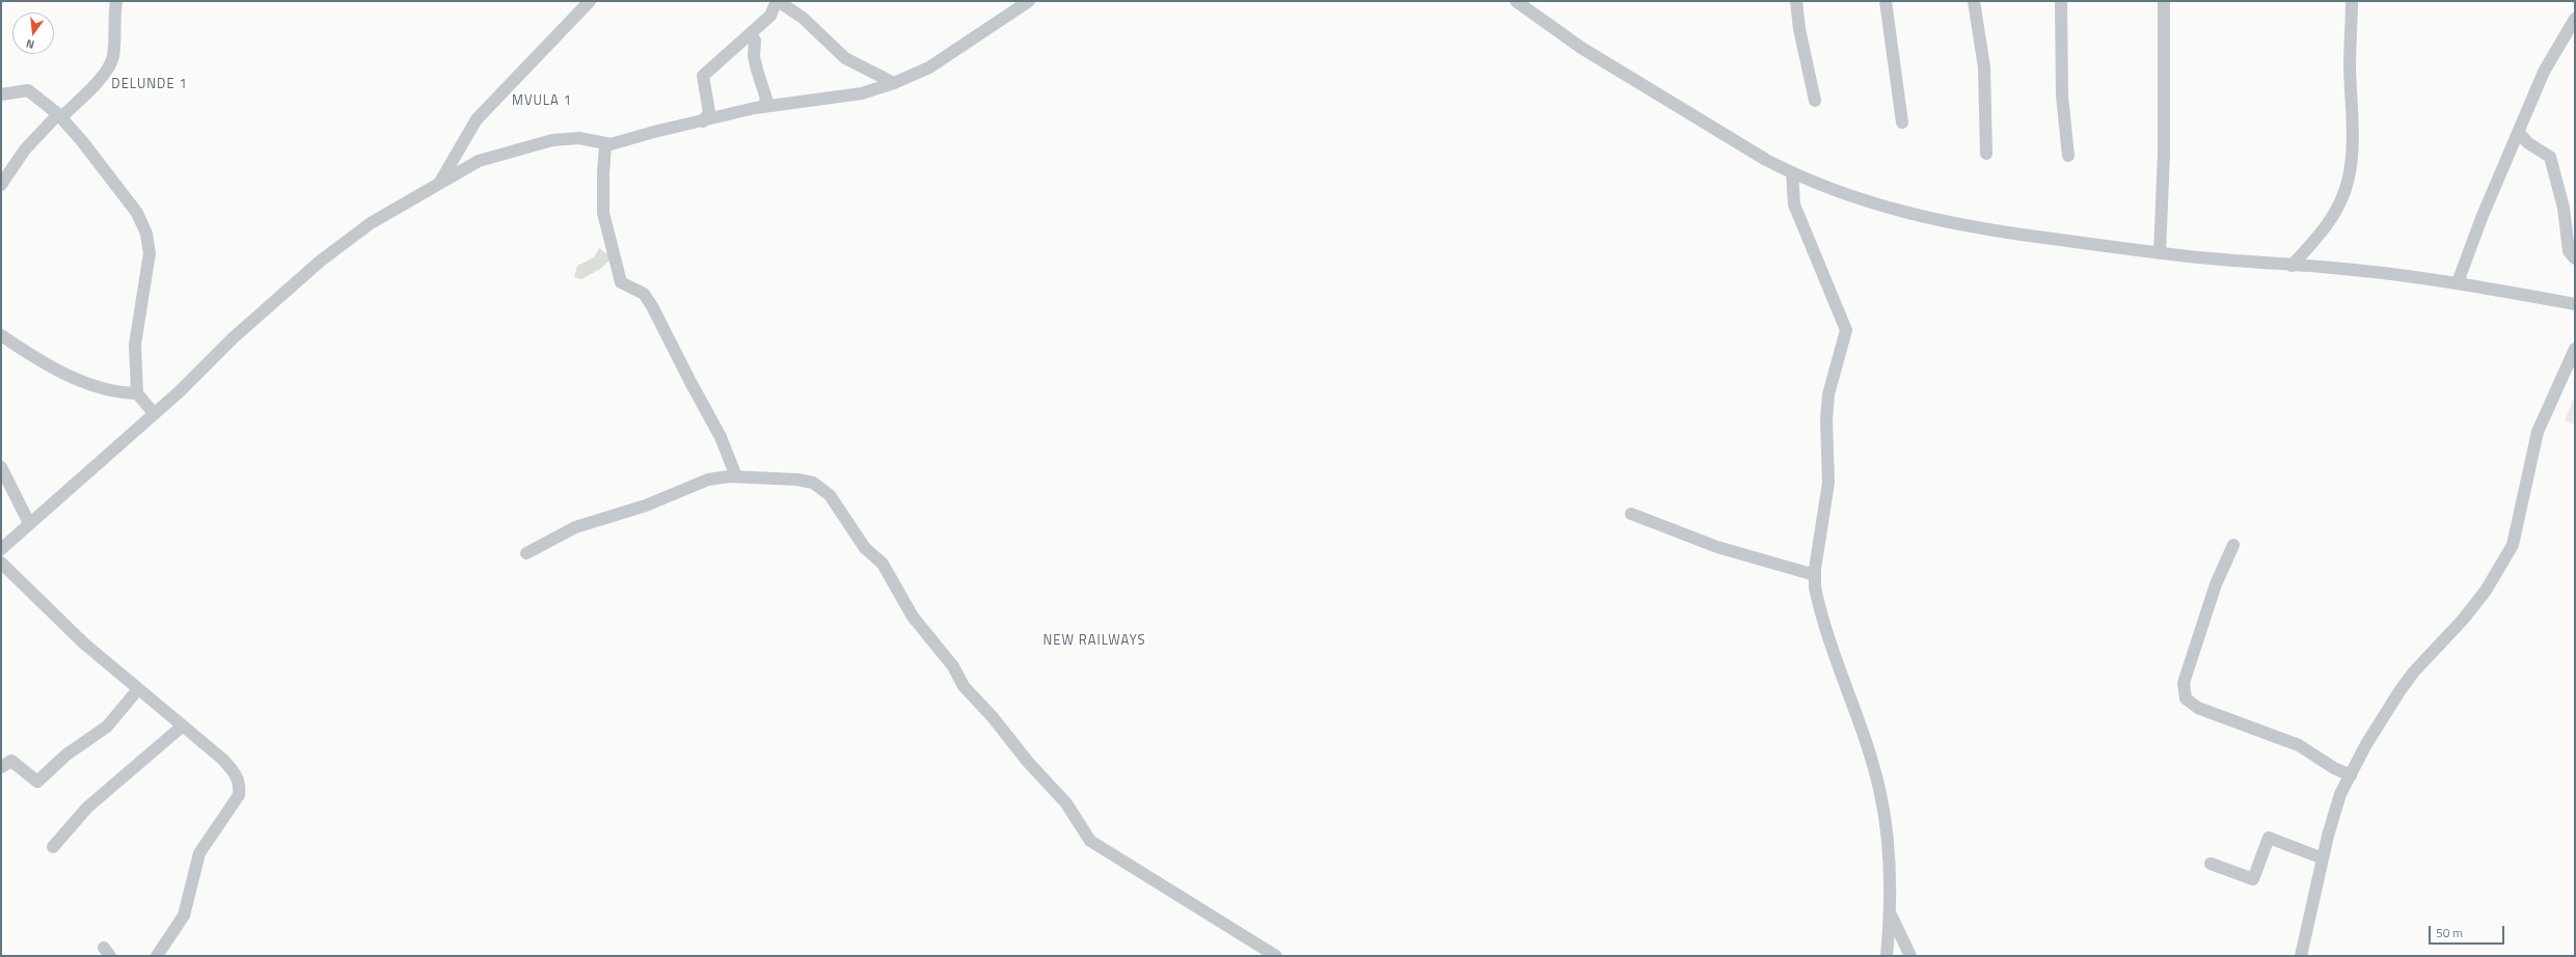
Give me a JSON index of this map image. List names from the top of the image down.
{
  "districts": ["DELUNDE 1", "MVULA 1", "NEW RAILWAYS"],
  "scale_bar": "50 m",
  "north": "bottom"
}
